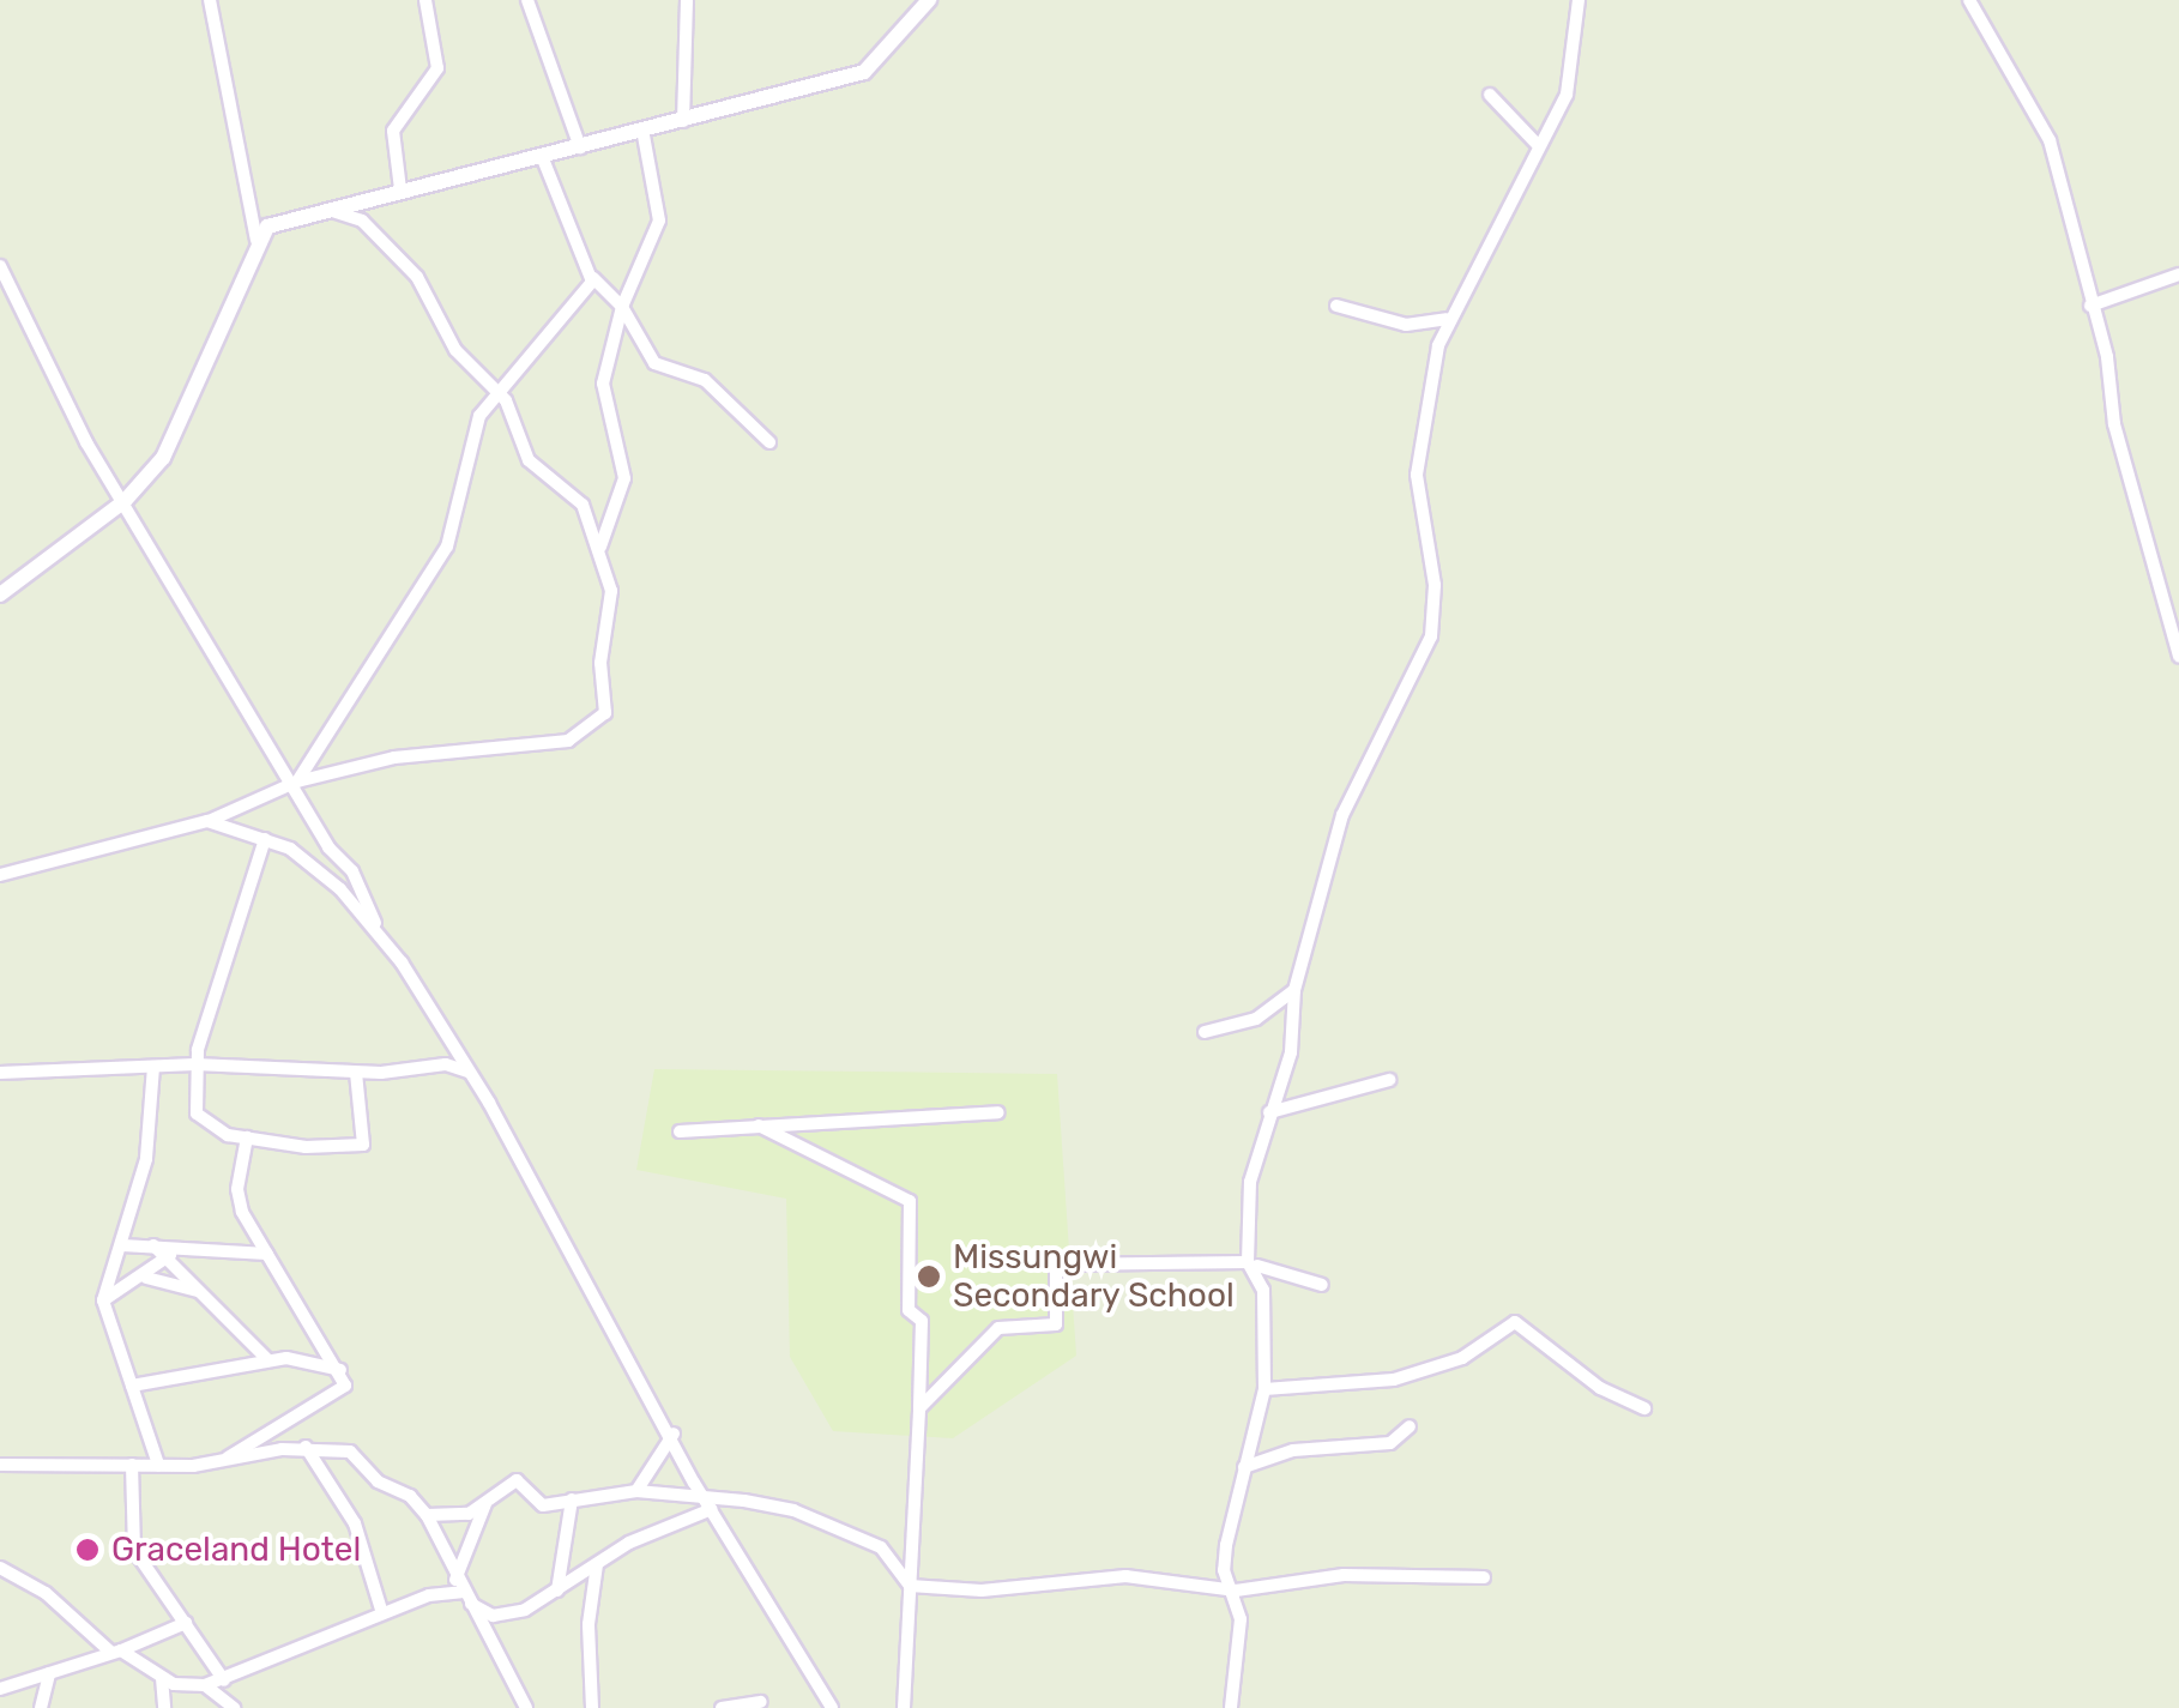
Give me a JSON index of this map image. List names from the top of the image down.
{
  "places": ["Missungwi Secondary School", "Graceland Hotel"]
}
